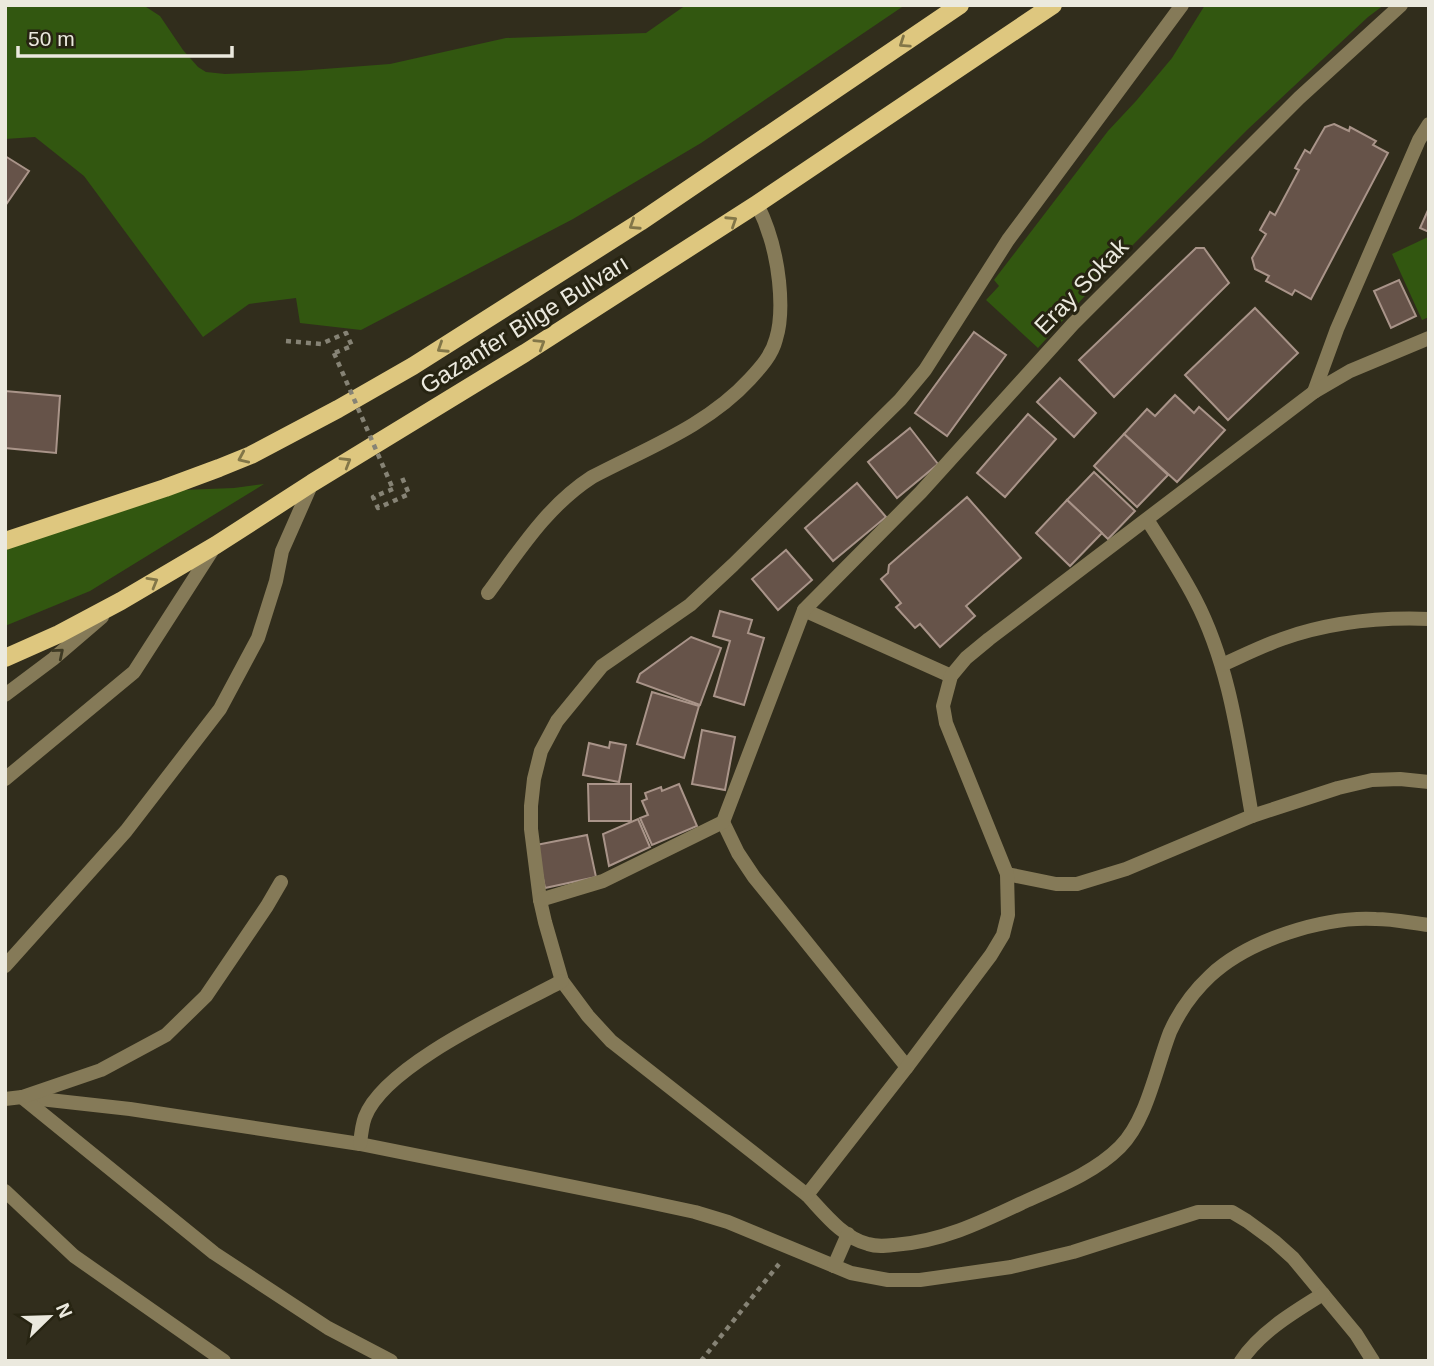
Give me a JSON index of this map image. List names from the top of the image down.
{
  "streets": {
    "main road": ["Gazanfer Bilge Bulvarı"],
    "street": ["Eray Sokak"]
  },
  "scale_bar": "50 m",
  "north": "top right"
}
